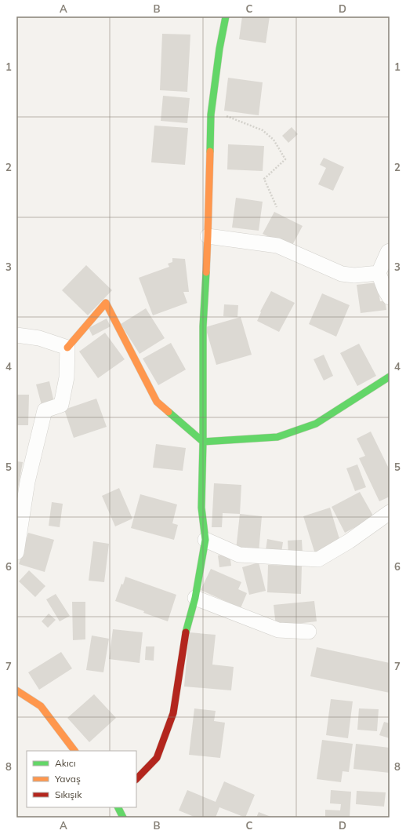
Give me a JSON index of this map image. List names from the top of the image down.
{
  "legend": ["Akıcı", "Yavaş", "Sıkışık"],
  "grid": {
    "columns": [
      "A",
      "B",
      "C",
      "D"
    ],
    "rows": [
      "1",
      "2",
      "3",
      "4",
      "5",
      "6",
      "7",
      "8"
    ]
  }
}
